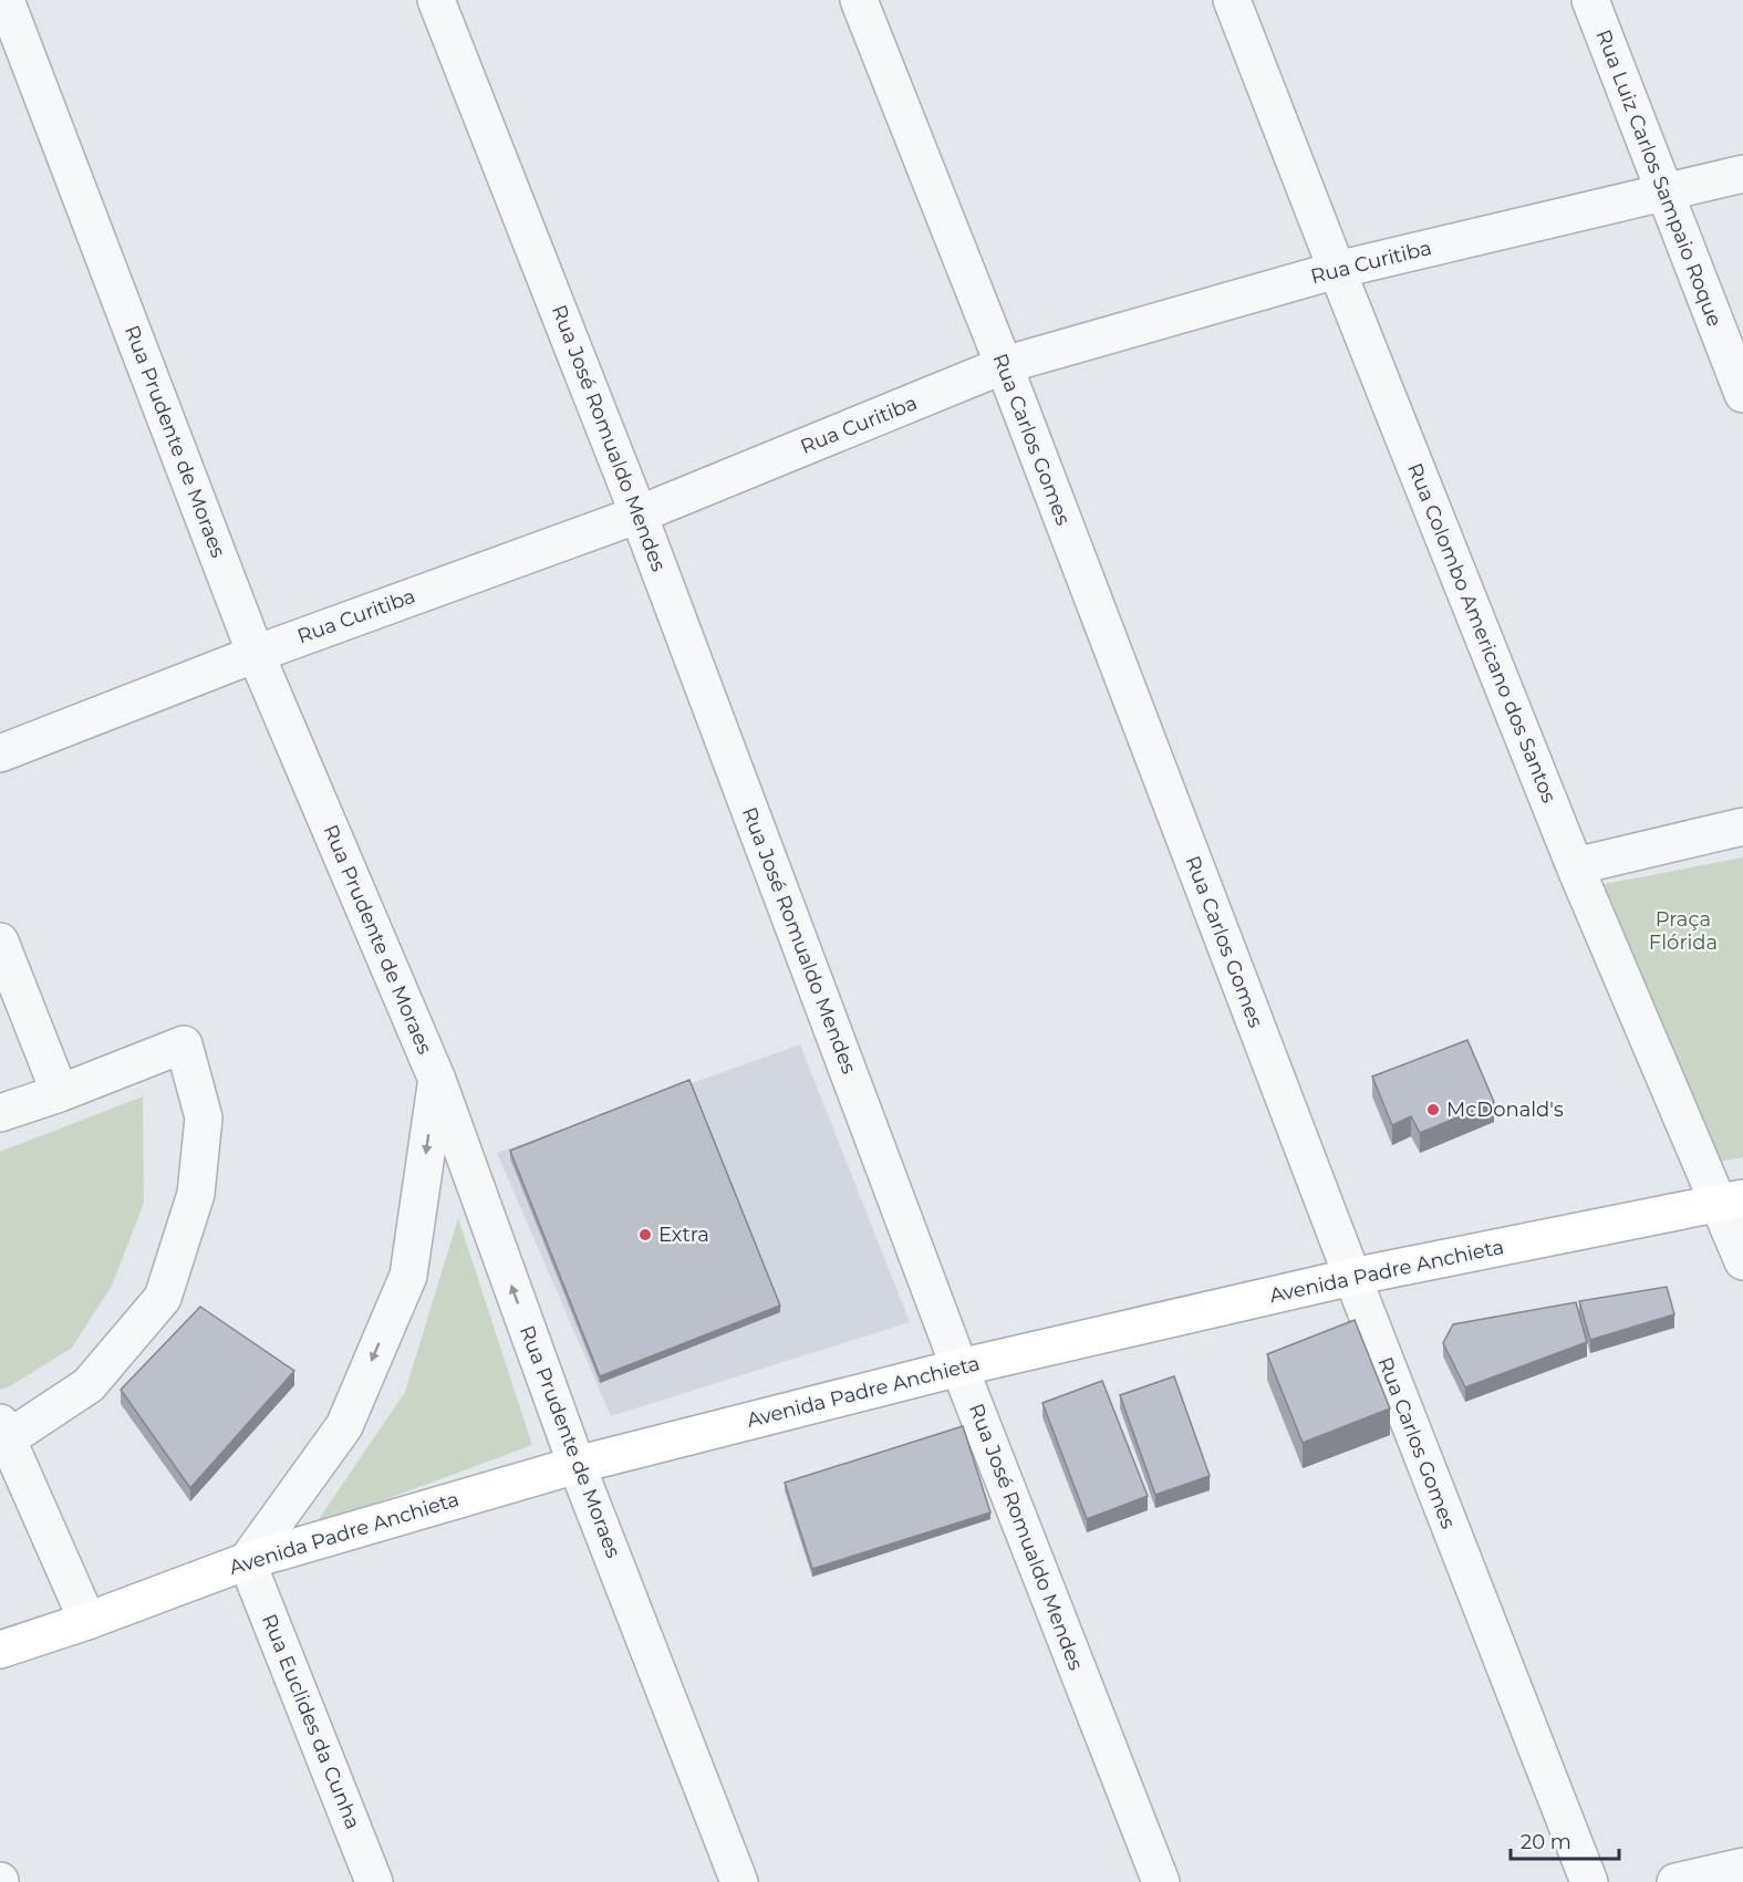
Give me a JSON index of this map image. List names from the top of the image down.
{
  "streets": {
    "main road": ["Avenida Padre Anchieta"],
    "street": [
      "Rua Luiz Carlos Sampaio Roque",
      "Rua Curitiba",
      "Rua José Romualdo Mendes",
      "Rua Carlos Gomes",
      "Rua Prudente de Moraes",
      "Rua Colombo Americano dos Santos",
      "Rua Euclides da Cunha"
    ]
  },
  "crossings": [
    ["Rua Luiz Carlos Sampaio Roque", "Rua Curitiba"],
    ["Rua Curitiba", "Rua José Romualdo Mendes"],
    ["Rua Curitiba", "Rua Carlos Gomes"],
    ["Rua Curitiba", "Rua Prudente de Moraes"],
    ["Rua Curitiba", "Rua Colombo Americano dos Santos"],
    ["Rua José Romualdo Mendes", "Avenida Padre Anchieta"],
    ["Rua Carlos Gomes", "Avenida Padre Anchieta"],
    ["Rua Prudente de Moraes", "Avenida Padre Anchieta"],
    ["Rua Colombo Americano dos Santos", "Avenida Padre Anchieta"],
    ["Avenida Padre Anchieta", "Rua Euclides da Cunha"]
  ],
  "parks": ["Praça Flórida"],
  "places": ["McDonald's", "Extra"],
  "scale_bar": "20 m"
}
